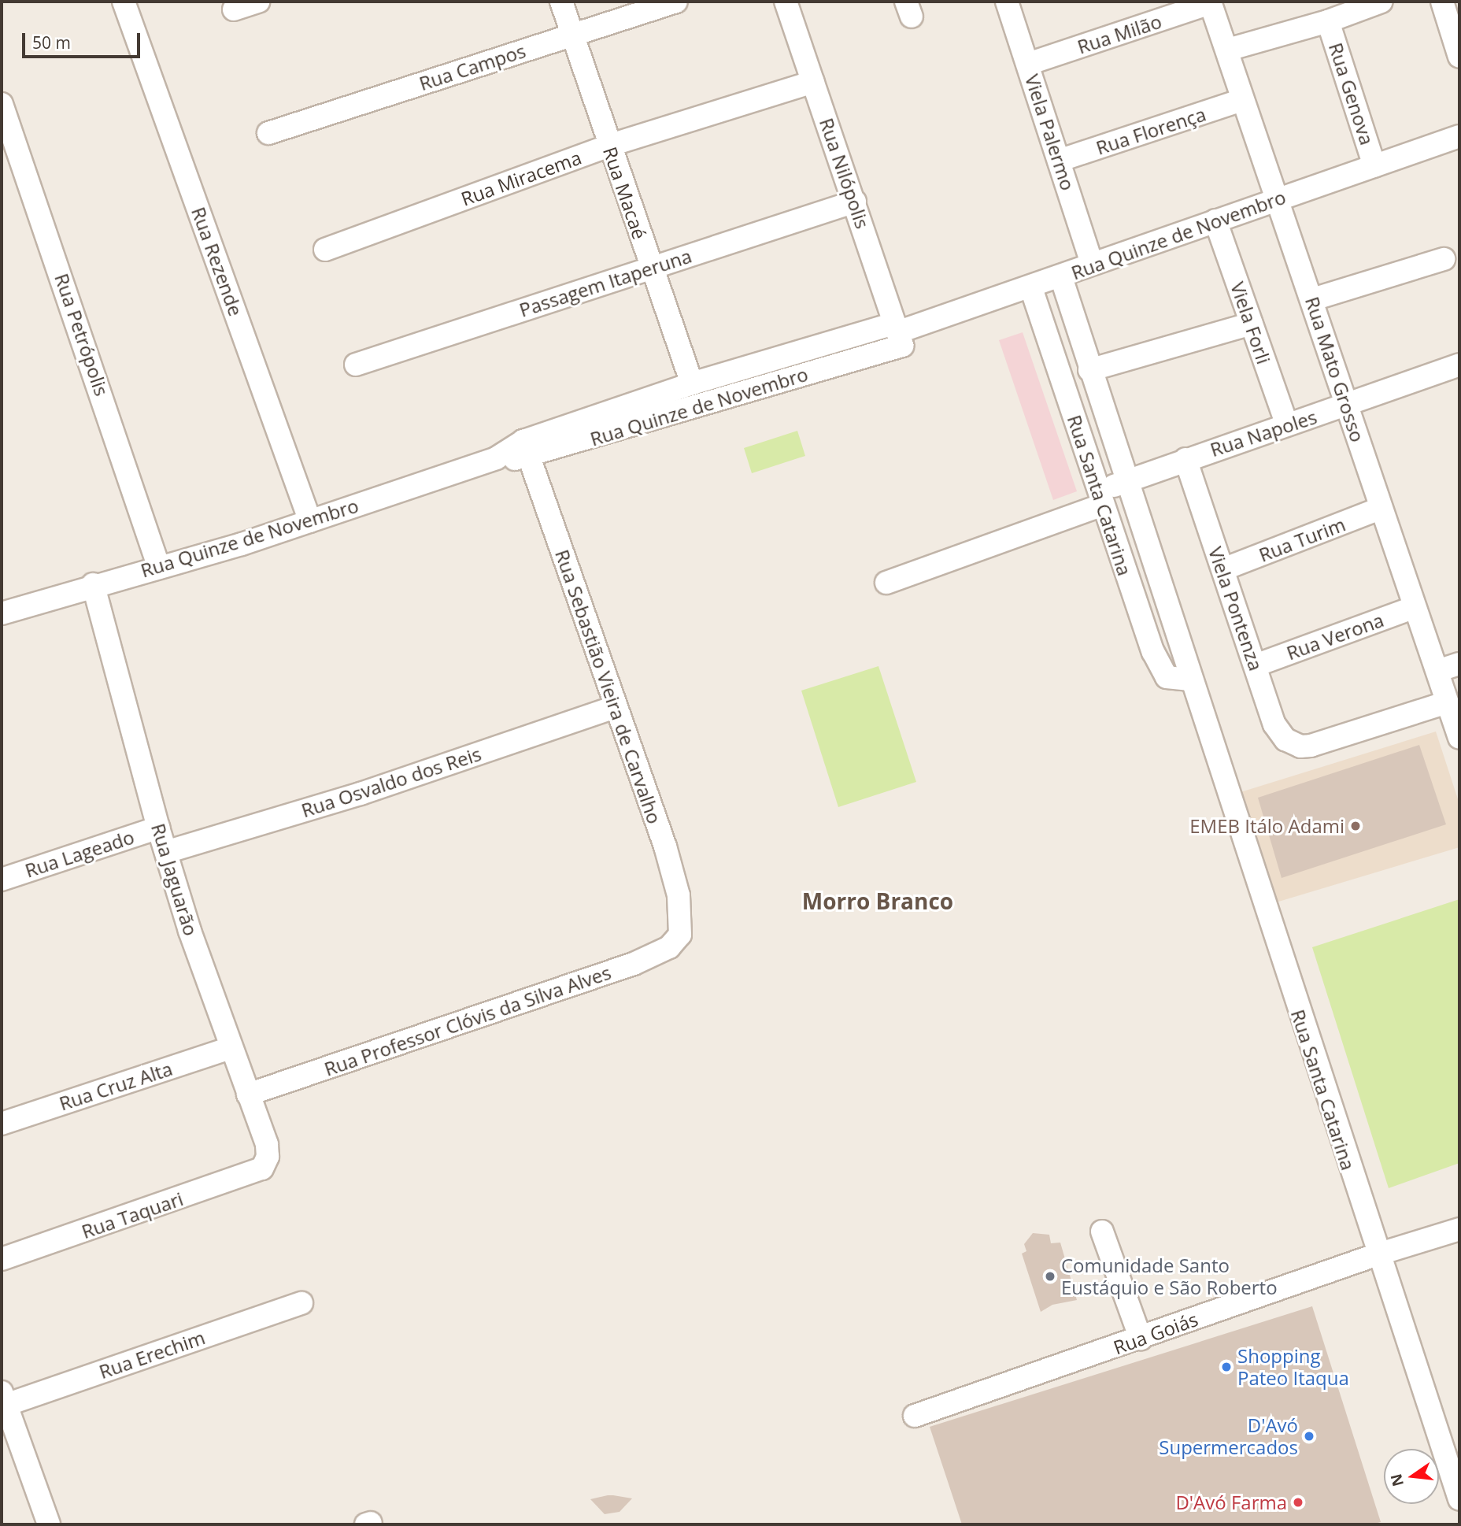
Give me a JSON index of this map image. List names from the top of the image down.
{
  "streets": {
    "street": [
      "Rua Milão",
      "Rua Campos",
      "Rua Genova",
      "Rua Florença",
      "Viela Palermo",
      "Rua Nilópolis",
      "Rua Miracema",
      "Rua Macaé",
      "Rua Quinze de Novembro",
      "Rua Rezende",
      "Passagem Itaperuna",
      "Viela Forli",
      "Rua Petrópolis",
      "Rua Mato Grosso",
      "Rua Napoles",
      "Rua Santa Catarina",
      "Rua Turim",
      "Viela Pontenza",
      "Rua Verona",
      "Rua Sebastião Vieira de Carvalho",
      "Rua Osvaldo dos Reis",
      "Rua Lageado",
      "Rua Jaguarão",
      "Rua Professor Clóvis da Silva Alves",
      "Rua Cruz Alta",
      "Rua Taquari",
      "Rua Goiás",
      "Rua Erechim"
    ]
  },
  "crossings": [
    ["Rua Milão", "Viela Palermo"],
    ["Rua Milão", "Rua Mato Grosso"],
    ["Rua Campos", "Rua Macaé"],
    ["Rua Genova", "Rua Quinze de Novembro"],
    ["Rua Florença", "Viela Palermo"],
    ["Rua Florença", "Rua Mato Grosso"],
    ["Viela Palermo", "Rua Quinze de Novembro"],
    ["Rua Nilópolis", "Rua Miracema"],
    ["Rua Nilópolis", "Rua Quinze de Novembro"],
    ["Rua Nilópolis", "Passagem Itaperuna"],
    ["Rua Miracema", "Rua Macaé"],
    ["Rua Macaé", "Rua Quinze de Novembro"],
    ["Rua Macaé", "Passagem Itaperuna"],
    ["Rua Quinze de Novembro", "Rua Rezende"],
    ["Rua Quinze de Novembro", "Viela Forli"],
    ["Rua Quinze de Novembro", "Rua Petrópolis"],
    ["Rua Quinze de Novembro", "Rua Mato Grosso"],
    ["Rua Quinze de Novembro", "Rua Santa Catarina"],
    ["Rua Quinze de Novembro", "Rua Sebastião Vieira de Carvalho"],
    ["Rua Quinze de Novembro", "Rua Jaguarão"],
    ["Viela Forli", "Rua Napoles"],
    ["Rua Mato Grosso", "Rua Napoles"],
    ["Rua Mato Grosso", "Rua Turim"],
    ["Rua Mato Grosso", "Viela Pontenza"],
    ["Rua Mato Grosso", "Rua Verona"],
    ["Rua Napoles", "Rua Santa Catarina"],
    ["Rua Napoles", "Viela Pontenza"],
    ["Rua Santa Catarina", "Rua Goiás"],
    ["Rua Turim", "Viela Pontenza"],
    ["Viela Pontenza", "Rua Verona"],
    ["Rua Sebastião Vieira de Carvalho", "Rua Osvaldo dos Reis"],
    ["Rua Sebastião Vieira de Carvalho", "Rua Professor Clóvis da Silva Alves"],
    ["Rua Osvaldo dos Reis", "Rua Jaguarão"],
    ["Rua Lageado", "Rua Jaguarão"],
    ["Rua Jaguarão", "Rua Professor Clóvis da Silva Alves"],
    ["Rua Jaguarão", "Rua Cruz Alta"],
    ["Rua Jaguarão", "Rua Taquari"]
  ],
  "districts": ["Morro Branco"],
  "places": [
    "EMEB Itálo Adami",
    "Comunidade Santo Eustáquio e São Roberto",
    "Shopping Pateo Itaqua",
    "D'Avó Supermercados",
    "D'Avó Farma"
  ],
  "scale_bar": "50 m",
  "north": "left"
}
